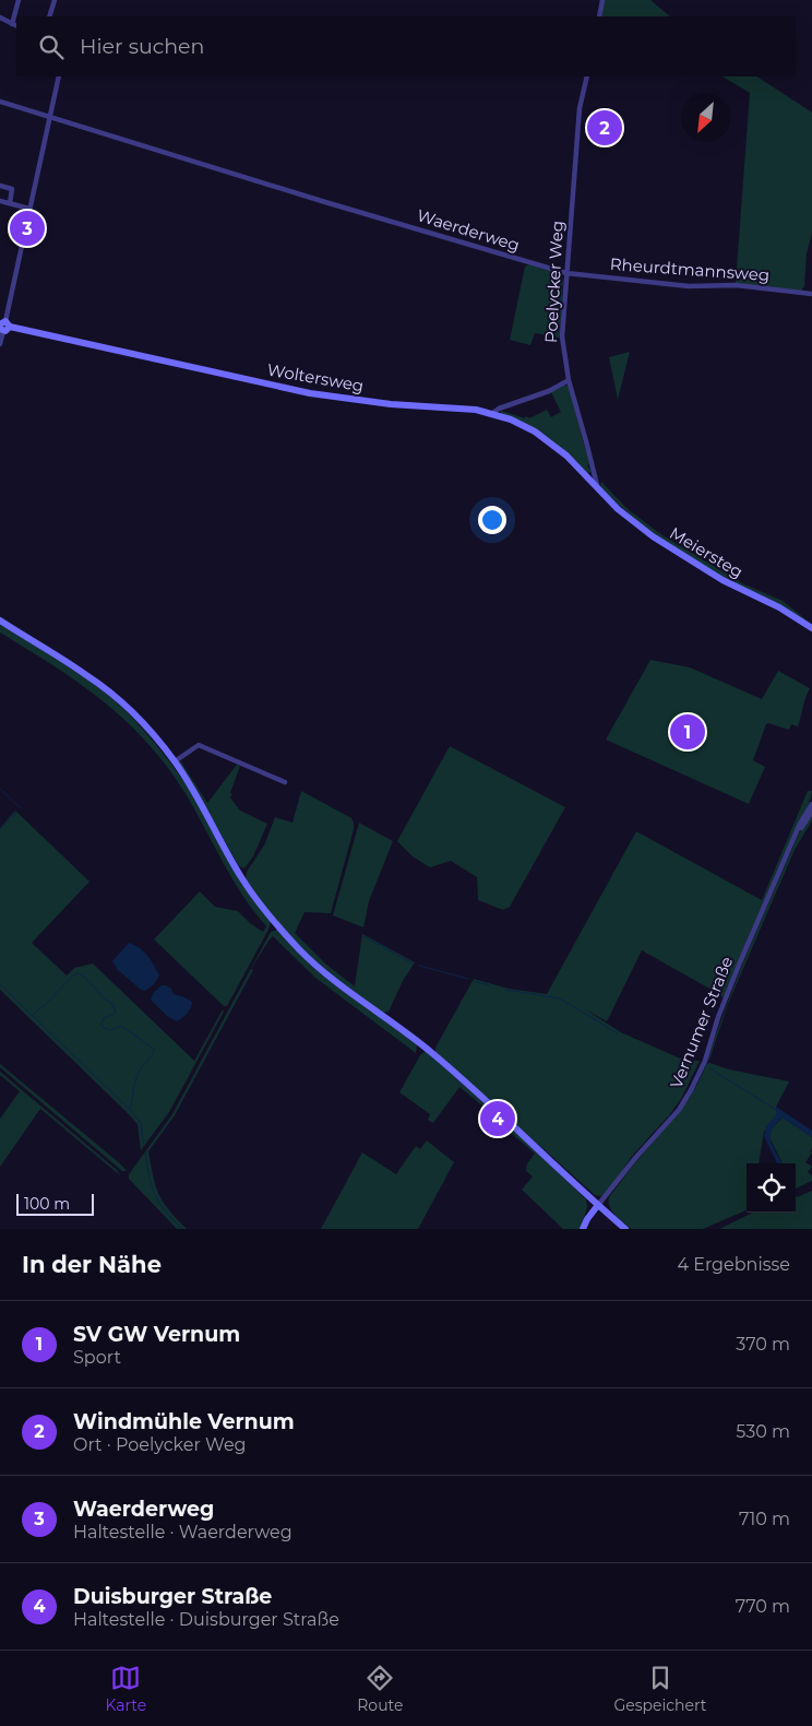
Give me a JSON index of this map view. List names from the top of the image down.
{
  "streets": {
    "street": [
      "Waerderweg",
      "Rheurdtmannsweg",
      "Poelycker Weg",
      "Woltersweg",
      "Meiersteg",
      "Vernumer Straße"
    ]
  },
  "crossings": [
    ["Waerderweg", "Rheurdtmannsweg"],
    ["Waerderweg", "Poelycker Weg"],
    ["Rheurdtmannsweg", "Poelycker Weg"],
    ["Poelycker Weg", "Woltersweg"],
    ["Poelycker Weg", "Meiersteg"],
    ["Woltersweg", "Meiersteg"]
  ],
  "scale_bar": "100 m",
  "north": "bottom left",
  "page": {
    "search": "Hier suchen",
    "pins": [
      "2",
      "3",
      "1",
      "4"
    ],
    "scale": "100 m",
    "heading": ["In der Nähe", "4 Ergebnisse"],
    "list": [
      {
        "mark": "1",
        "name": "SV GW Vernum",
        "note": "Sport",
        "value": "370 m"
      },
      {
        "mark": "2",
        "name": "Windmühle Vernum",
        "note": "Ort · Poelycker Weg",
        "value": "530 m"
      },
      {
        "mark": "3",
        "name": "Waerderweg",
        "note": "Haltestelle · Waerderweg",
        "value": "710 m"
      },
      {
        "mark": "4",
        "name": "Duisburger Straße",
        "note": "Haltestelle · Duisburger Straße",
        "value": "770 m"
      }
    ],
    "nav": ["Karte", "Route", "Gespeichert"]
  }
}
